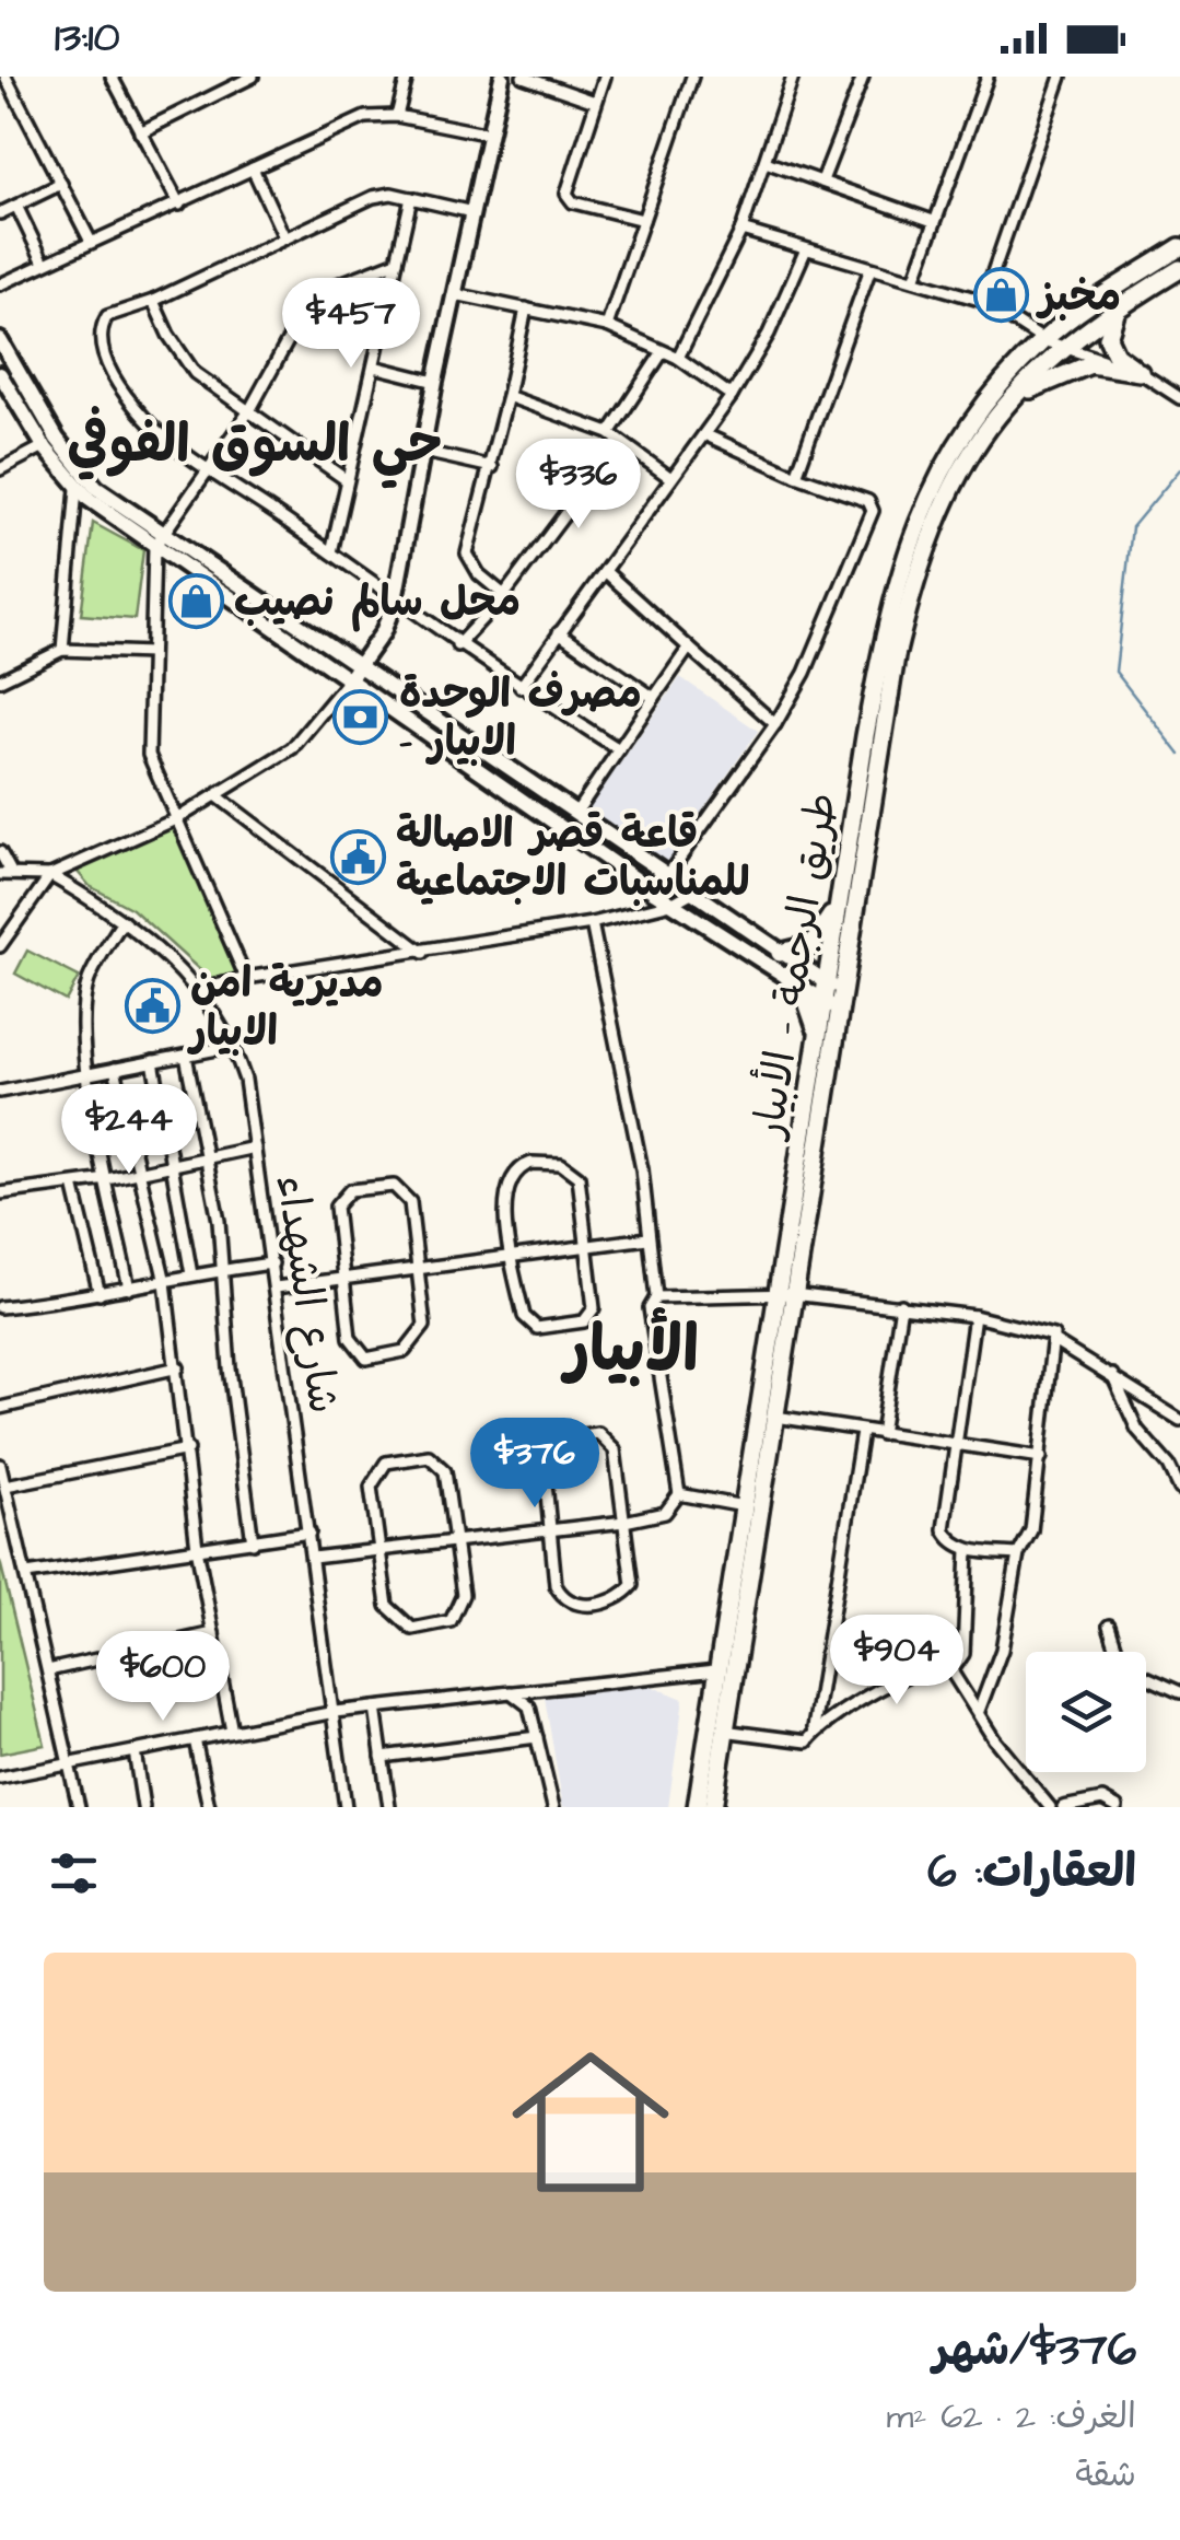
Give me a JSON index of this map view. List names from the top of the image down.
{
  "streets": {
    "highway": ["طريق الرجمة - الأبيار"],
    "street": ["شارع الشهداء"]
  },
  "districts": ["حي السوق الفوفي", "الأبيار"],
  "places": {
    "shop": ["مخبز", "محل سالم نصيب"],
    "bank": ["مصرف الوحدة - الابيار"],
    "public building": ["قاعة قصر الاصالة للمناسبات الاجتماعية", "مديرية امن الابيار"]
  },
  "page": {
    "status": "13:10",
    "price": [
      "$457",
      "$336",
      "$244",
      "$376",
      "$904",
      "$600"
    ],
    "heading": "العقارات: 6",
    "list": [
      {
        "name": "$376/شهر",
        "note": "الغرف: 2 · 62 m² · شقة"
      }
    ]
  }
}
